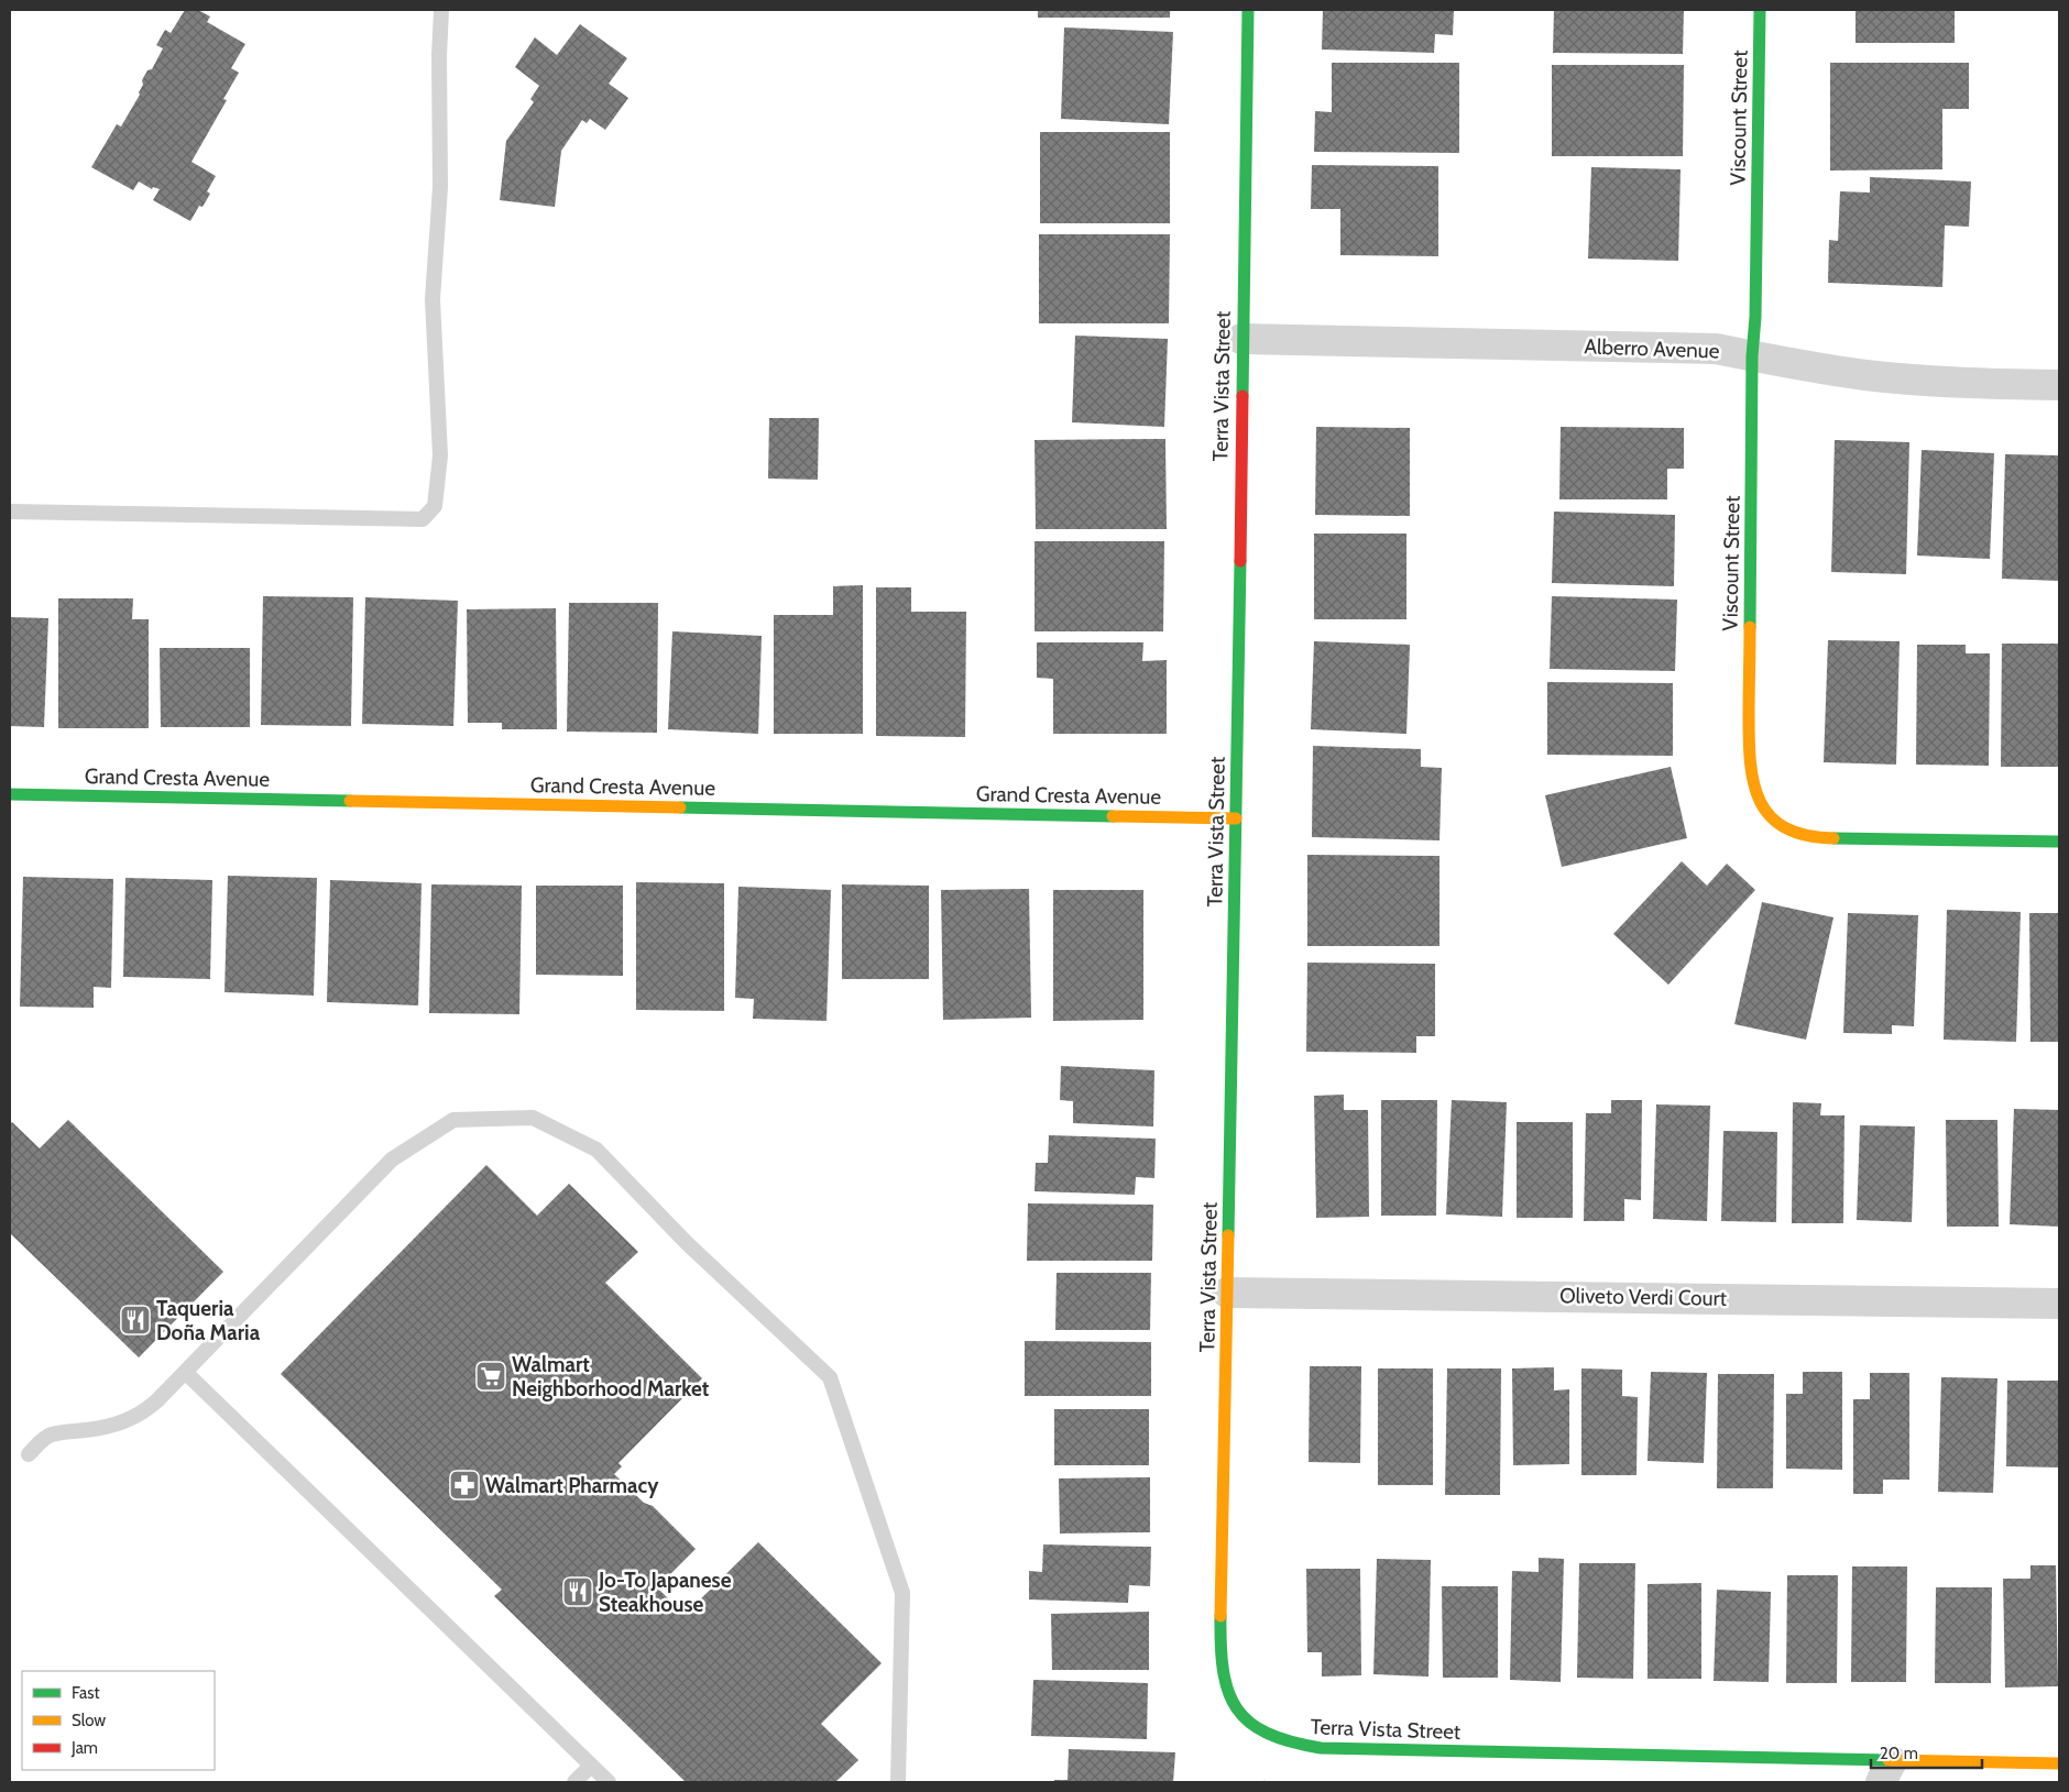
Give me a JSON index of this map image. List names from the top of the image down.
{
  "streets": {
    "street": [
      "Viscount Street",
      "Alberro Avenue",
      "Terra Vista Street",
      "Grand Cresta Avenue",
      "Oliveto Verdi Court"
    ]
  },
  "crossings": [
    ["Viscount Street", "Alberro Avenue"],
    ["Alberro Avenue", "Terra Vista Street"],
    ["Terra Vista Street", "Grand Cresta Avenue"],
    ["Terra Vista Street", "Oliveto Verdi Court"]
  ],
  "places": {
    "restaurant": ["Taqueria Doña Maria", "Jo-To Japanese Steakhouse"],
    "supermarket": ["Walmart Neighborhood Market"],
    "pharmacy": ["Walmart Pharmacy"]
  },
  "legend": ["Fast", "Slow", "Jam"],
  "scale_bar": "20 m"
}
